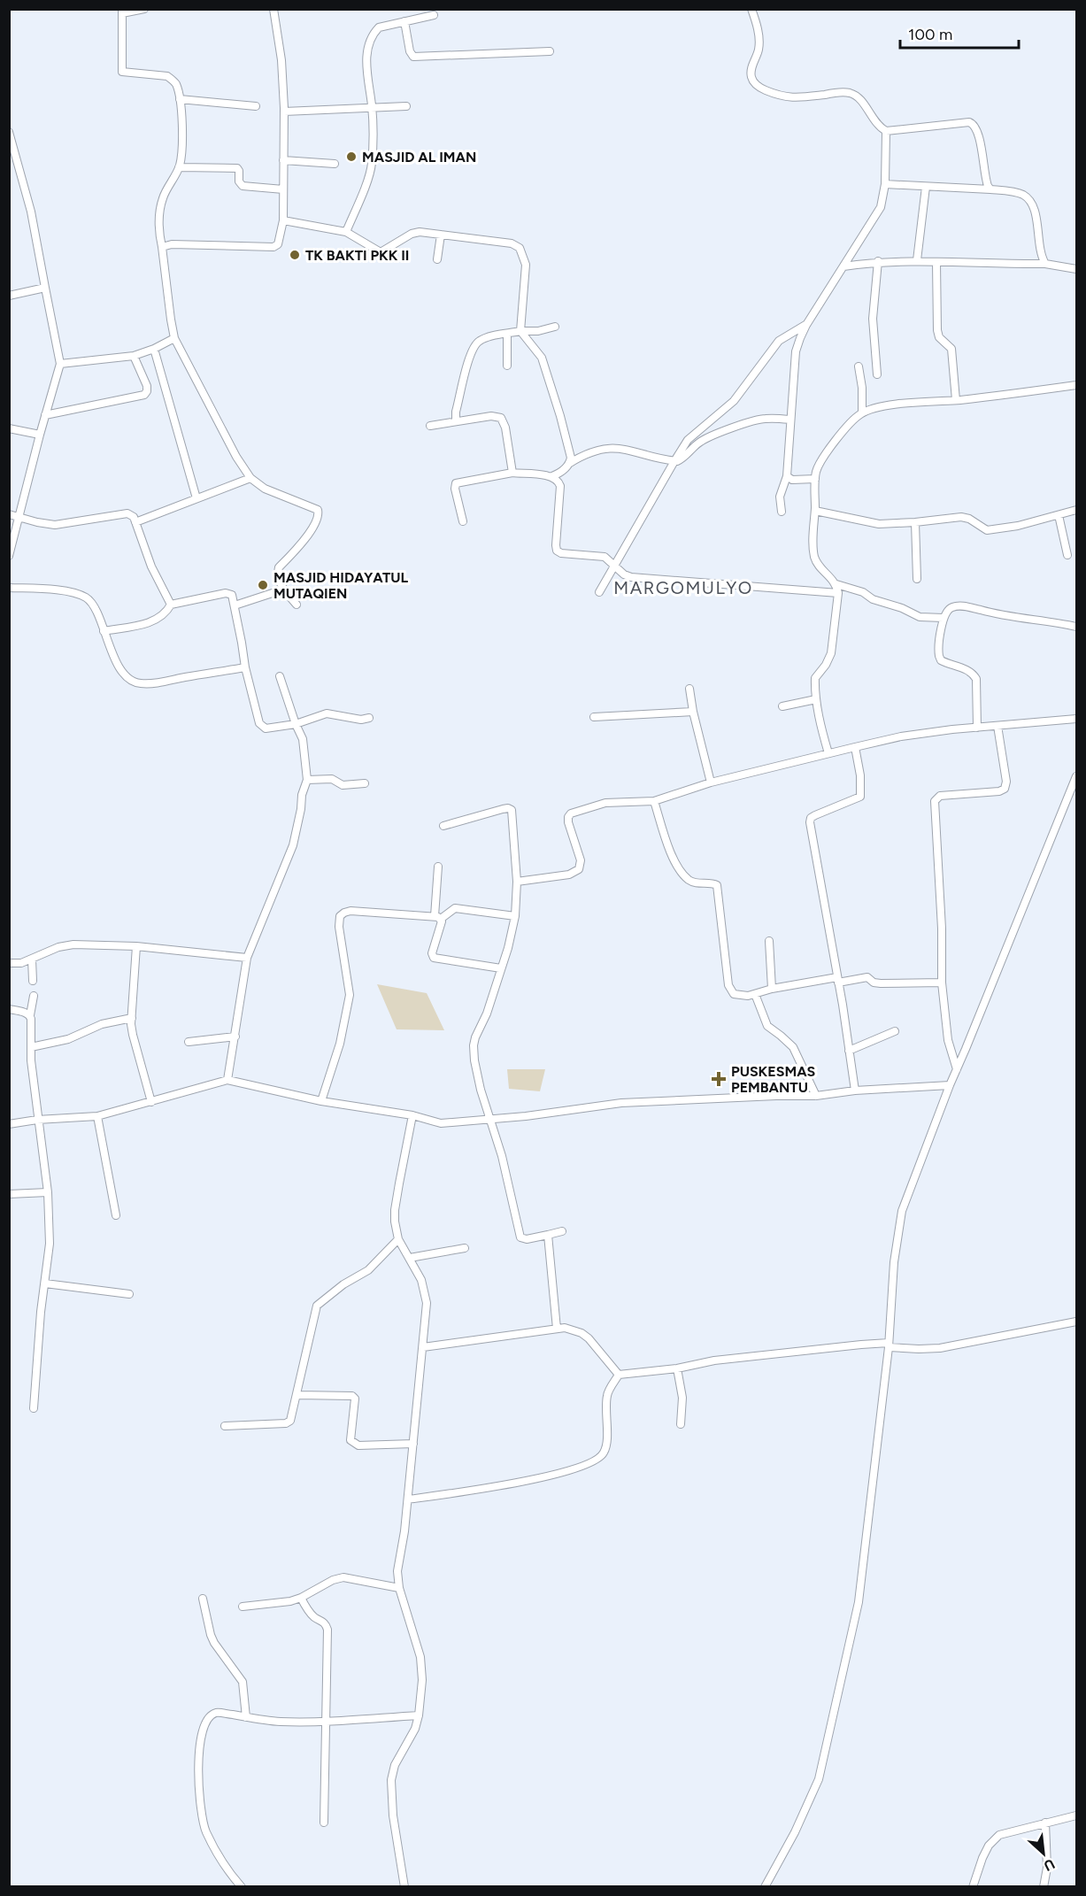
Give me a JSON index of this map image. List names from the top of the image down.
{
  "districts": ["MARGOMULYO"],
  "places": {
    "other": ["MASJID AL IMAN", "TK BAKTI PKK II", "MASJID HIDAYATUL MUTAQIEN"],
    "health": ["PUSKESMAS PEMBANTU"]
  },
  "scale_bar": "100 m",
  "north": "bottom right"
}
